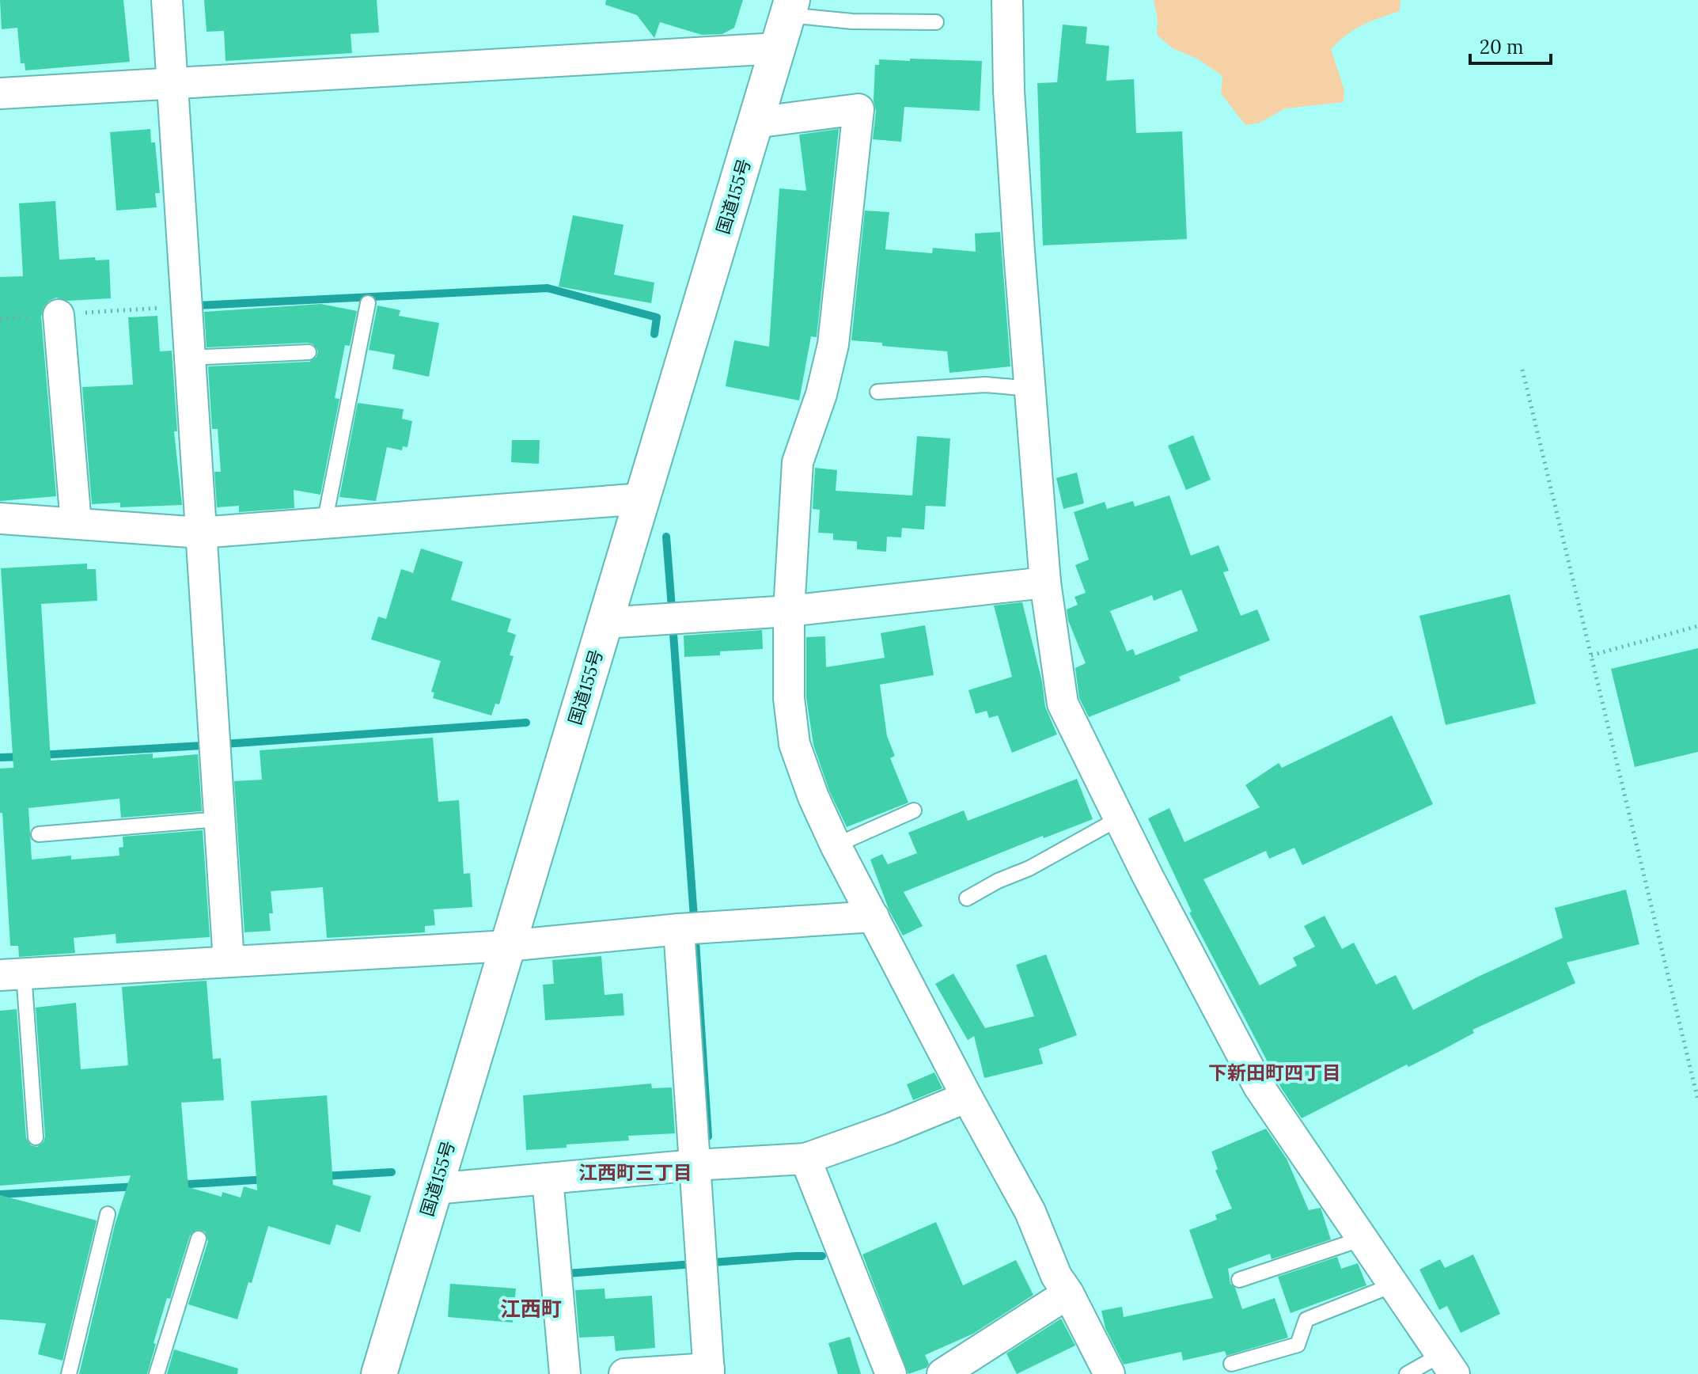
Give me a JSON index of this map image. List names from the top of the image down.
{
  "streets": {
    "highway": ["国道155号"]
  },
  "districts": ["下新田町四丁目", "江西町三丁目", "江西町"],
  "scale_bar": "20 m"
}
